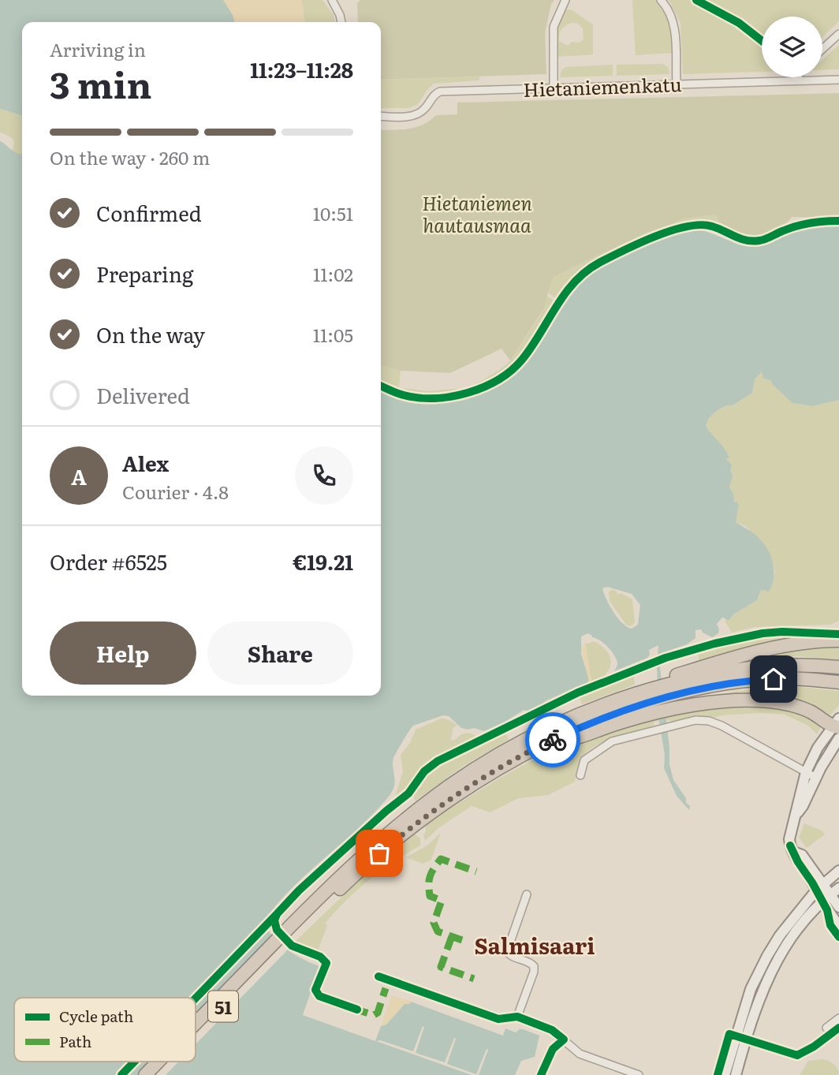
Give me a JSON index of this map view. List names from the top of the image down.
{
  "streets": {
    "highway": ["51"],
    "street": ["Hietaniemenkatu"]
  },
  "districts": ["Salmisaari"],
  "parks": ["Hietaniemen hautausmaa"],
  "legend": ["Cycle path", "Path"],
  "page": {
    "heading": ["3 min", "Arriving in", "11:23–11:28"],
    "panel": [
      "Alex",
      "Courier · 4.8",
      "Order #6525",
      "€19.21"
    ],
    "bar": "On the way · 260 m",
    "list": [
      ["Confirmed", "10:51"],
      ["Preparing", "11:02"],
      ["On the way", "11:05"],
      "Delivered"
    ],
    "round": "A",
    "buttons": ["Help", "Share"]
  }
}
